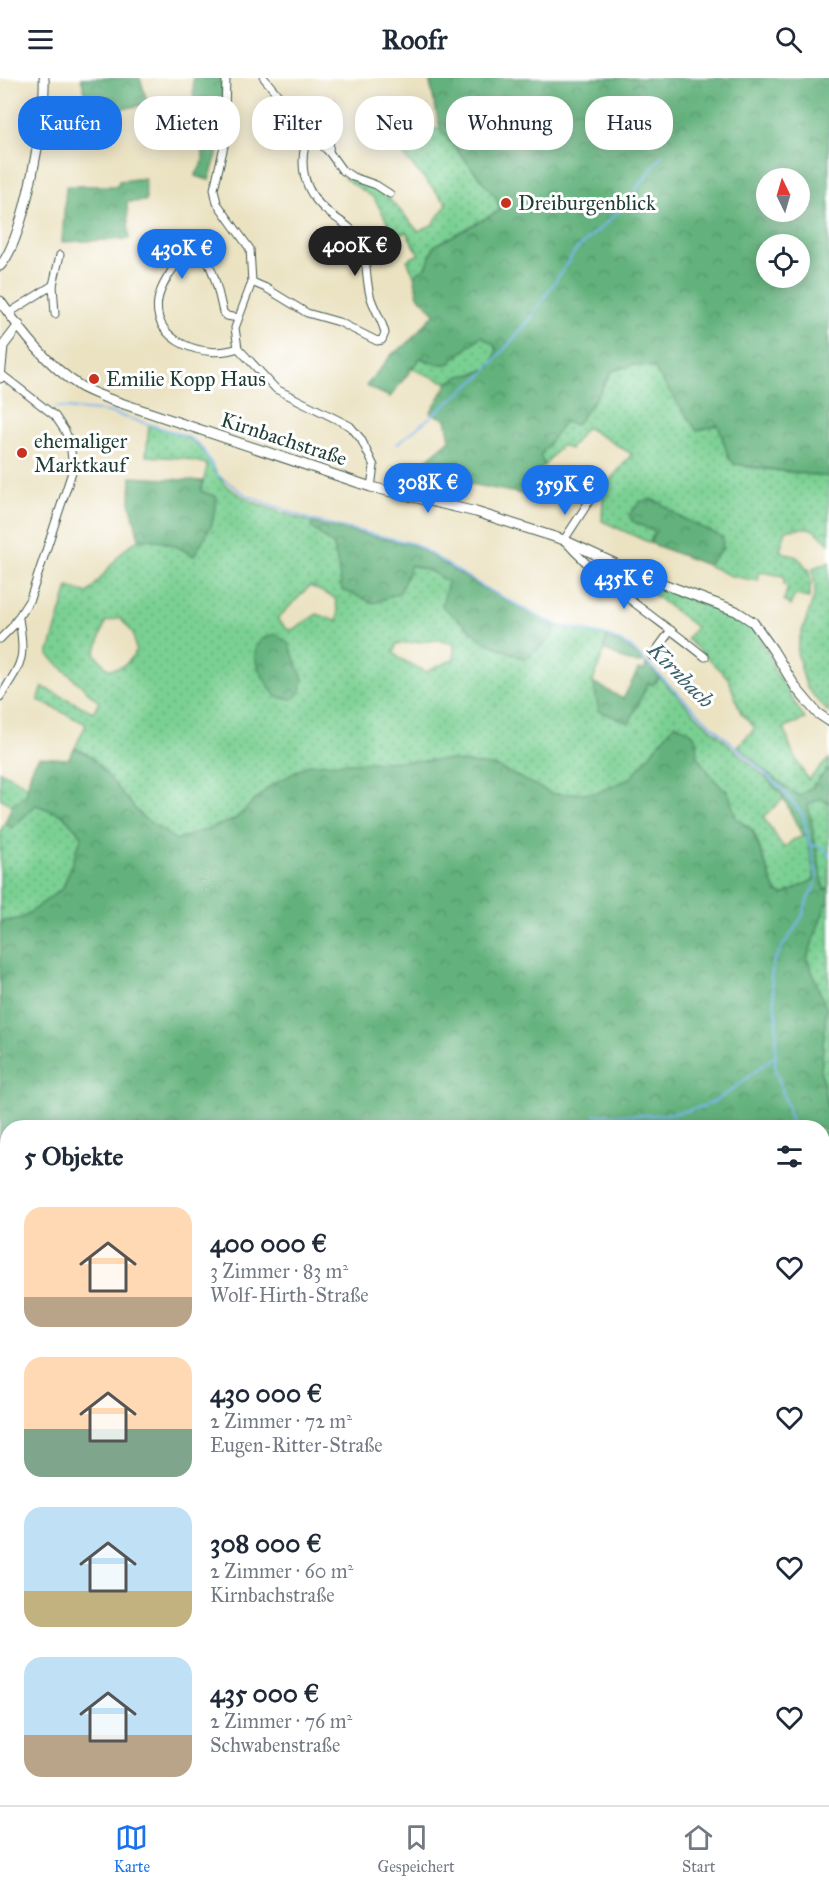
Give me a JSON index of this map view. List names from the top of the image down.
{
  "streets": {
    "main road": ["Kirnbachstraße"]
  },
  "water": ["Kirnbach"],
  "places": ["Dreiburgenblick", "Emilie Kopp Haus", "ehemaliger Marktkauf"],
  "north": "top",
  "page": {
    "header": "Roofr",
    "chip": [
      "Kaufen",
      "Mieten",
      "Filter",
      "Neu",
      "Wohnung",
      "Haus"
    ],
    "price": [
      "400K €",
      "430K €",
      "308K €",
      "359K €",
      "435K €"
    ],
    "heading": "5 Objekte",
    "list": [
      {
        "name": "400 000 €",
        "note": "3 Zimmer · 83 m² · Wolf-Hirth-Straße"
      },
      {
        "name": "430 000 €",
        "note": "2 Zimmer · 72 m² · Eugen-Ritter-Straße"
      },
      {
        "name": "308 000 €",
        "note": "2 Zimmer · 60 m² · Kirnbachstraße"
      },
      {
        "name": "435 000 €",
        "note": "2 Zimmer · 76 m² · Schwabenstraße"
      }
    ],
    "tabs": ["Karte", "Gespeichert", "Start"]
  }
}
